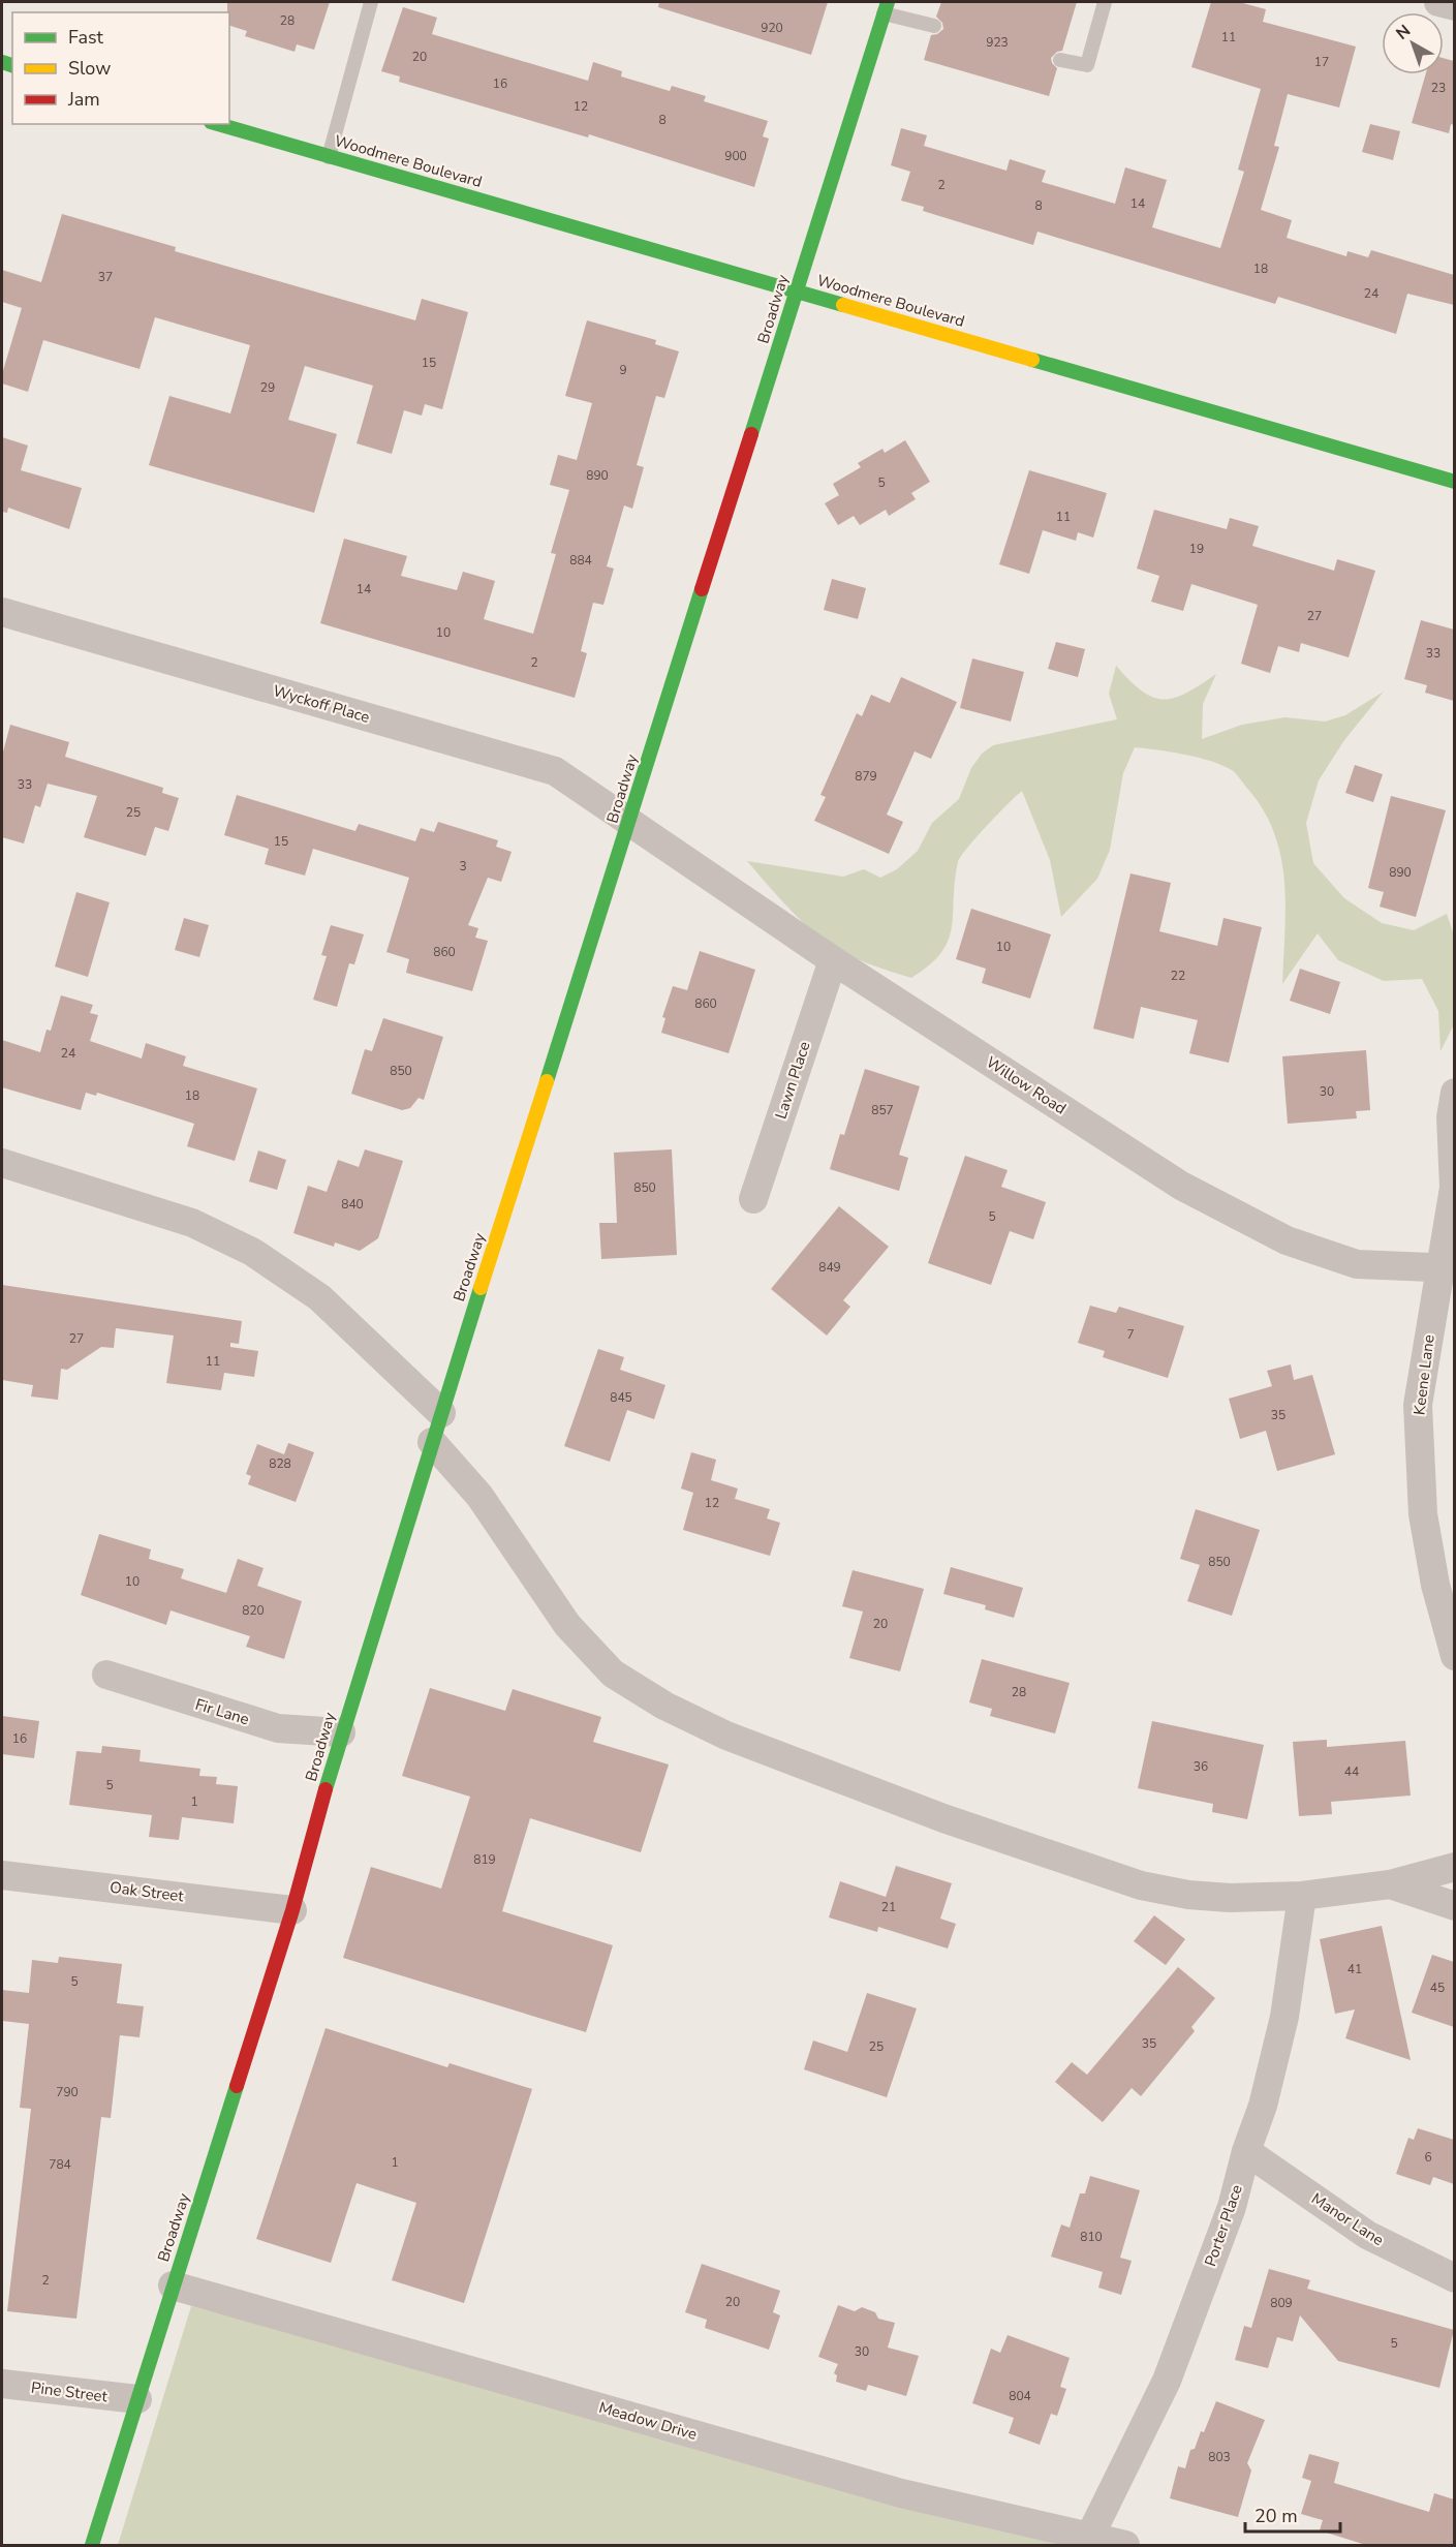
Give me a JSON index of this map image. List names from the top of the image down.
{
  "streets": {
    "main road": ["Woodmere Boulevard", "Broadway"],
    "street": [
      "Wyckoff Place",
      "Lawn Place",
      "Willow Road",
      "Keene Lane",
      "Fir Lane",
      "Oak Street",
      "Manor Lane",
      "Porter Place",
      "Pine Street",
      "Meadow Drive"
    ]
  },
  "crossings": [
    ["Woodmere Boulevard", "Broadway"],
    ["Broadway", "Wyckoff Place"],
    ["Broadway", "Willow Road"],
    ["Broadway", "Fir Lane"],
    ["Broadway", "Oak Street"],
    ["Broadway", "Pine Street"],
    ["Broadway", "Meadow Drive"],
    ["Wyckoff Place", "Willow Road"],
    ["Lawn Place", "Willow Road"],
    ["Willow Road", "Keene Lane"],
    ["Manor Lane", "Porter Place"],
    ["Porter Place", "Meadow Drive"]
  ],
  "house_numbers": [
    "28",
    "920",
    "11",
    "923",
    "20",
    "17",
    "16",
    "23",
    "12",
    "8",
    "900",
    "2",
    "14",
    "8",
    "18",
    "37",
    "24",
    "15",
    "9",
    "29",
    "890",
    "5",
    "11",
    "19",
    "884",
    "14",
    "27",
    "10",
    "33",
    "2",
    "879",
    "33",
    "25",
    "15",
    "3",
    "890",
    "10",
    "860",
    "22",
    "860",
    "24",
    "850",
    "30",
    "18",
    "857",
    "850",
    "840",
    "5",
    "849",
    "7",
    "27",
    "11",
    "845",
    "35",
    "828",
    "12",
    "850",
    "10",
    "820",
    "20",
    "28",
    "16",
    "36",
    "44",
    "5",
    "1",
    "819",
    "21",
    "41",
    "5",
    "45",
    "35",
    "25",
    "790",
    "6",
    "1",
    "784",
    "810",
    "2",
    "20",
    "809",
    "5",
    "30",
    "804",
    "803"
  ],
  "legend": ["Fast", "Slow", "Jam"],
  "scale_bar": "20 m",
  "north": "top left"
}
